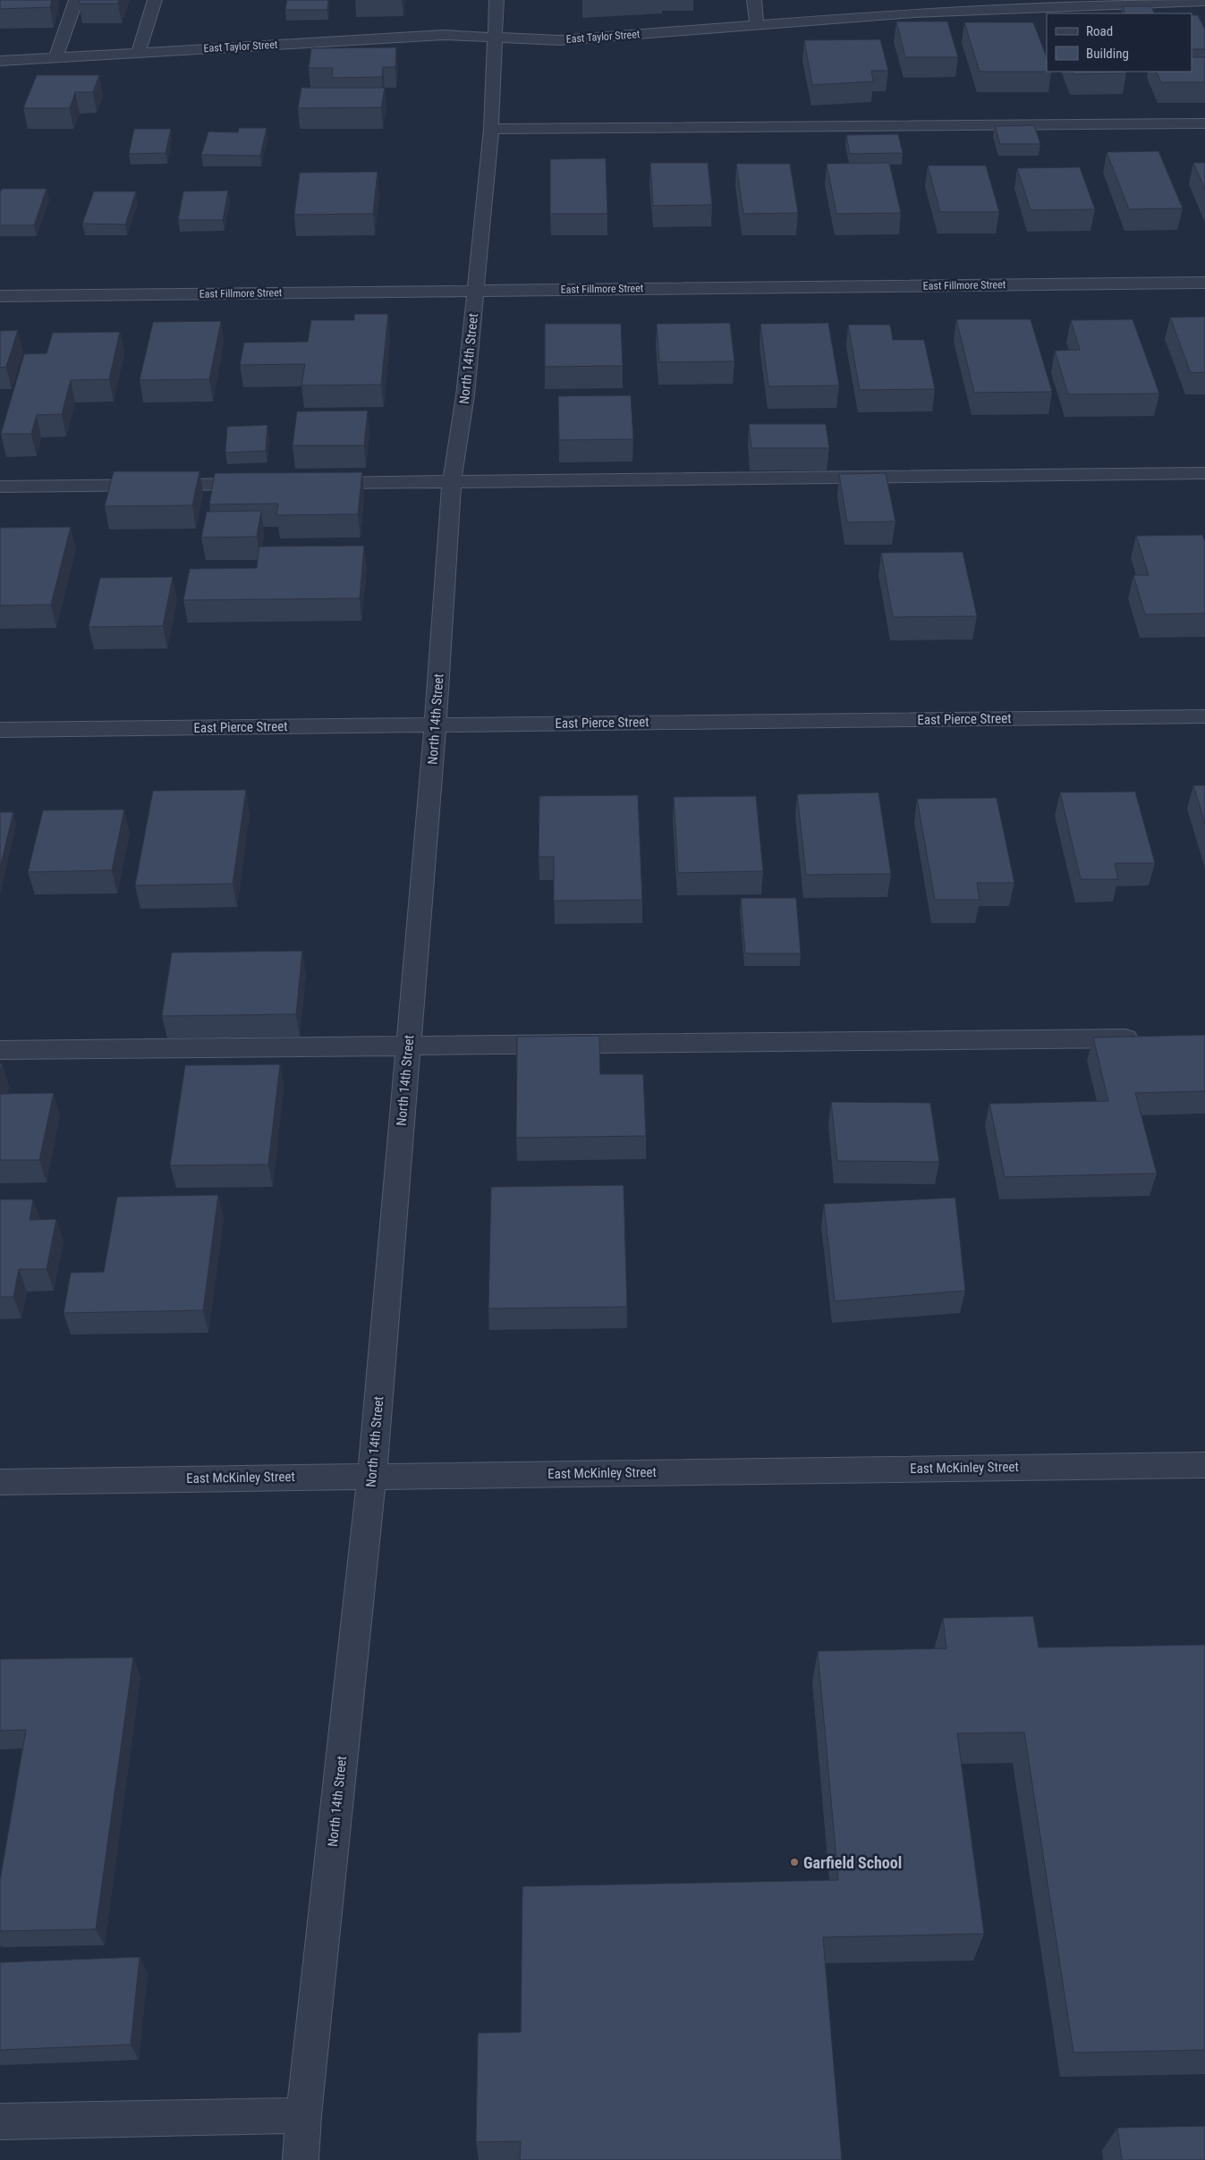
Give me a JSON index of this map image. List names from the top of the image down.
{
  "streets": {
    "street": [
      "East Taylor Street",
      "East Fillmore Street",
      "North 14th Street",
      "East Pierce Street",
      "East McKinley Street"
    ]
  },
  "crossings": [
    ["East Taylor Street", "North 14th Street"],
    ["East Fillmore Street", "North 14th Street"],
    ["North 14th Street", "East Pierce Street"],
    ["North 14th Street", "East McKinley Street"]
  ],
  "places": ["Garfield School"],
  "legend": ["Road", "Building"]
}
